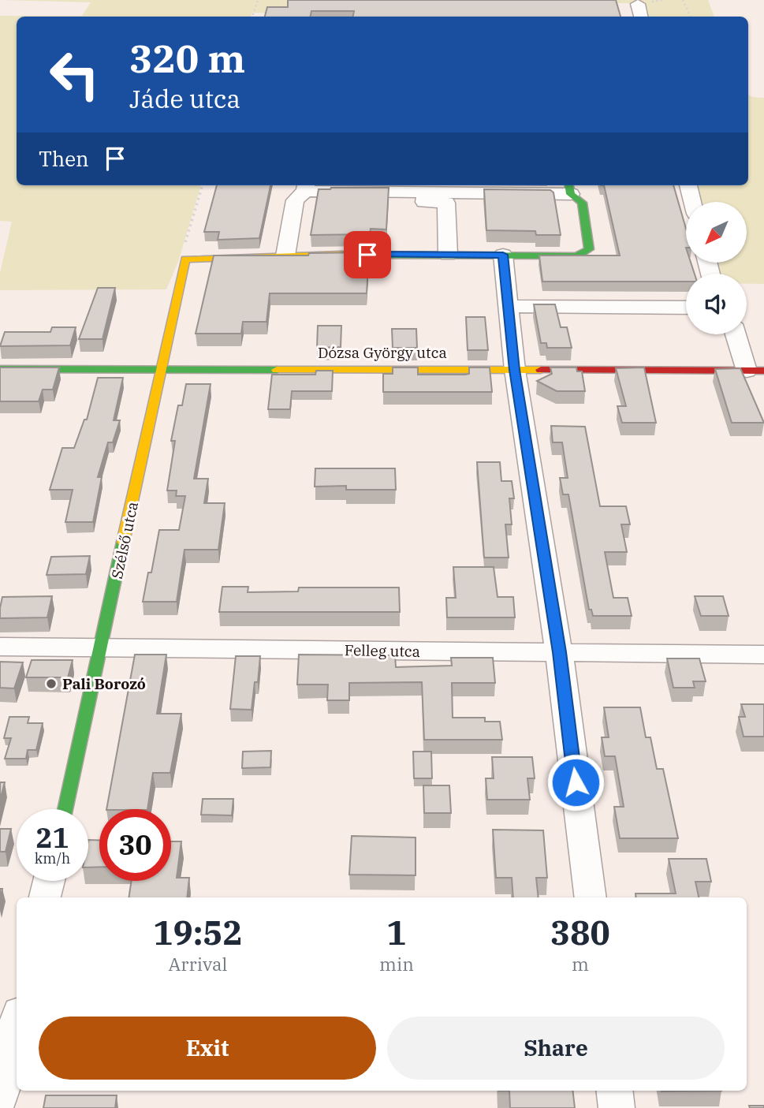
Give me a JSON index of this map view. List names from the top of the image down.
{
  "streets": {
    "street": ["Dózsa György utca", "Szélső utca", "Felleg utca"]
  },
  "crossings": [
    ["Dózsa György utca", "Szélső utca"],
    ["Szélső utca", "Felleg utca"]
  ],
  "places": ["Pali Borozó"],
  "north": "bottom left",
  "page": {
    "turn": ["320 m", "Jáde utca"],
    "then": "Then",
    "speed": "21 km/h",
    "limit": "30",
    "eta": [
      "19:52",
      "Arrival",
      "1",
      "min",
      "380",
      "m"
    ],
    "buttons": ["Exit", "Share"]
  }
}
